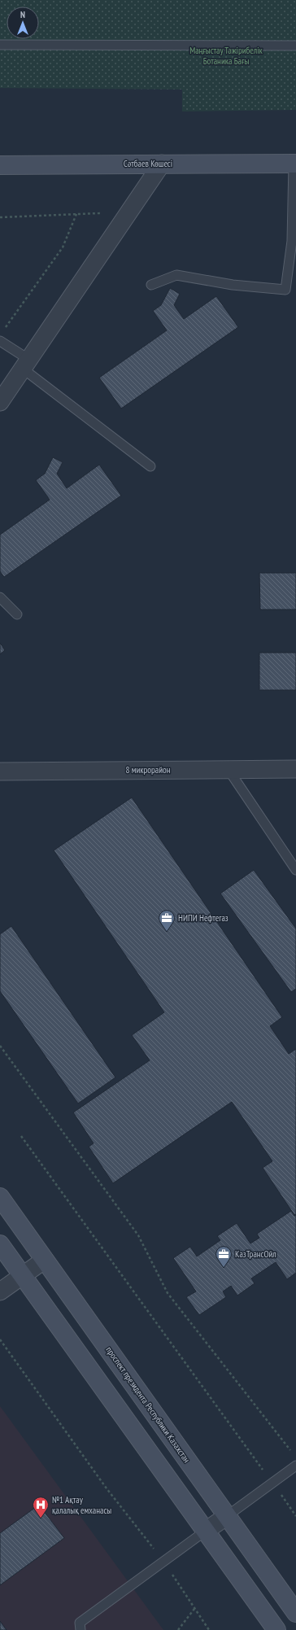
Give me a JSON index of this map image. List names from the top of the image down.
{
  "streets": {
    "main road": ["Сәтбаев Көшесі", "проспект президента Республики Казахстан"],
    "street": ["8 микрорайон"]
  },
  "parks": ["Маңғыстау Тәжірибелік Ботаника Бағы"],
  "places": {
    "office": ["НИПИ Нефтегаз", "КазТрансОйл"],
    "hospital": ["№1 Ақтау қалалық емханасы"]
  },
  "north": "top"
}
